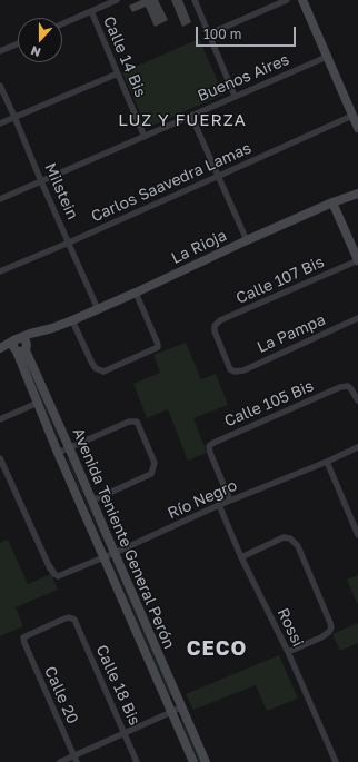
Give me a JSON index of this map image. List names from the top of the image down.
{
  "streets": {
    "main road": ["La Rioja", "Avenida Teniente General Perón"],
    "street": [
      "Calle 14 Bis",
      "Buenos Aires",
      "Carlos Saavedra Lamas",
      "Milstein",
      "Calle 107 Bis",
      "La Pampa",
      "Calle 105 Bis",
      "Río Negro",
      "Rossi",
      "Calle 18 Bis",
      "Calle 20"
    ]
  },
  "crossings": [
    ["Calle 14 Bis", "Buenos Aires"],
    ["Buenos Aires", "Milstein"],
    ["Carlos Saavedra Lamas", "Milstein"],
    ["Milstein", "La Rioja"],
    ["La Rioja", "Avenida Teniente General Perón"],
    ["Calle 107 Bis", "La Pampa"],
    ["Calle 105 Bis", "Río Negro"],
    ["Río Negro", "Avenida Teniente General Perón"],
    ["Río Negro", "Rossi"],
    ["Calle 18 Bis", "Calle 20"]
  ],
  "districts": ["LUZ Y FUERZA", "CECO"],
  "scale_bar": "100 m",
  "north": "bottom"
}
